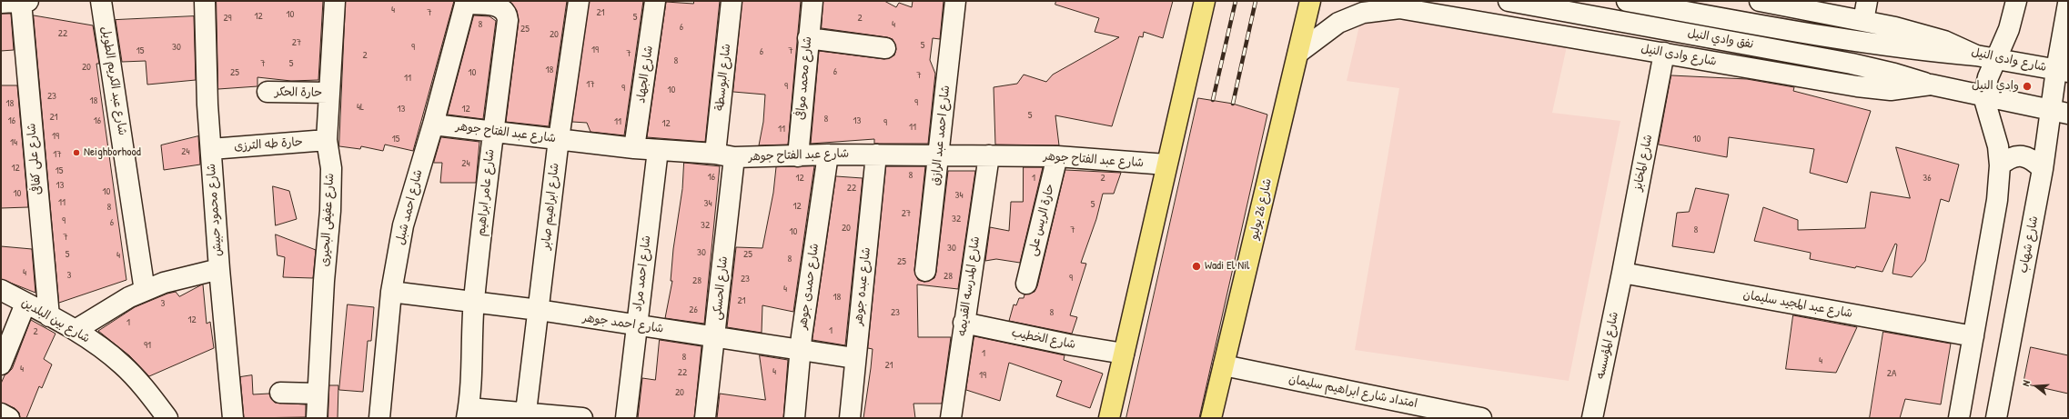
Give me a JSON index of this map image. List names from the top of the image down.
{
  "streets": {
    "main road": ["شارع 26 يوليو"],
    "street": [
      "نفق وادي النيل",
      "شارع وادى النيل",
      "شارع الجهاد",
      "شارع البوسطة",
      "شارع محمد موافى",
      "شارع عبد الكريم الطويل",
      "حارة الحكر",
      "شارع عبد الفتاح جوهر",
      "شارع احمد عبد الرازق",
      "حارة طه الترزى",
      "شارع على كفافى",
      "شارع المخابز",
      "شارع عامر ابراهيم",
      "شارع ابراهيم صابر",
      "شارع احمد شبل",
      "شارع محمود حبيش",
      "شارع عفيفى البحيرى",
      "حارة الريس على",
      "شارع شهاب",
      "شارع احمد مراد",
      "شارع حمدى جوهر",
      "شارع عبده جوهر",
      "شارع المدرسه القديمه",
      "شارع الحسكى",
      "شارع عبد المجيد سليمان",
      "شارع بين البلدين",
      "شارع احمد جوهر",
      "شارع الخطيب",
      "شارع المؤسسه",
      "امتداد شارع ابراهيم سليمان"
    ]
  },
  "crossings": [
    ["نفق وادي النيل", "شارع وادى النيل"],
    ["شارع وادى النيل", "شارع المخابز"],
    ["شارع وادى النيل", "شارع 26 يوليو"],
    ["شارع وادى النيل", "شارع شهاب"],
    ["شارع الجهاد", "شارع عبد الفتاح جوهر"],
    ["شارع البوسطة", "شارع عبد الفتاح جوهر"],
    ["شارع البوسطة", "شارع الحسكى"],
    ["شارع محمد موافى", "شارع عبد الفتاح جوهر"],
    ["حارة الحكر", "شارع عفيفى البحيرى"],
    ["شارع عبد الفتاح جوهر", "شارع احمد عبد الرازق"],
    ["شارع عبد الفتاح جوهر", "شارع عامر ابراهيم"],
    ["شارع عبد الفتاح جوهر", "شارع ابراهيم صابر"],
    ["شارع عبد الفتاح جوهر", "شارع احمد شبل"],
    ["شارع عبد الفتاح جوهر", "حارة الريس على"],
    ["شارع عبد الفتاح جوهر", "شارع احمد مراد"],
    ["شارع عبد الفتاح جوهر", "شارع حمدى جوهر"],
    ["شارع عبد الفتاح جوهر", "شارع عبده جوهر"],
    ["شارع عبد الفتاح جوهر", "شارع المدرسه القديمه"],
    ["شارع عبد الفتاح جوهر", "شارع الحسكى"],
    ["حارة طه الترزى", "شارع محمود حبيش"],
    ["حارة طه الترزى", "شارع عفيفى البحيرى"],
    ["شارع على كفافى", "شارع بين البلدين"],
    ["شارع المخابز", "شارع عبد المجيد سليمان"],
    ["شارع المخابز", "شارع المؤسسه"],
    ["شارع عامر ابراهيم", "شارع احمد شبل"],
    ["شارع عامر ابراهيم", "شارع احمد جوهر"],
    ["شارع ابراهيم صابر", "شارع احمد جوهر"],
    ["شارع احمد شبل", "شارع احمد جوهر"],
    ["شارع 26 يوليو", "امتداد شارع ابراهيم سليمان"],
    ["شارع احمد مراد", "شارع احمد جوهر"],
    ["شارع حمدى جوهر", "شارع احمد جوهر"],
    ["شارع عبده جوهر", "شارع احمد جوهر"],
    ["شارع المدرسه القديمه", "شارع الخطيب"],
    ["شارع الحسكى", "شارع احمد جوهر"],
    ["شارع عبد المجيد سليمان", "شارع المؤسسه"]
  ],
  "places": ["وادي النيل", "Neighborhood", "Wadi El Nil"],
  "house_numbers": [
    "4",
    "7",
    "21",
    "10",
    "12",
    "5",
    "29",
    "2",
    "8",
    "4",
    "6",
    "25",
    "22",
    "20",
    "27",
    "5",
    "30",
    "9",
    "19",
    "15",
    "7",
    "6",
    "7",
    "2",
    "8",
    "7",
    "5",
    "20",
    "18",
    "6",
    "25",
    "10",
    "7",
    "11",
    "17",
    "9",
    "9",
    "10",
    "23",
    "18",
    "9",
    "18",
    "4L",
    "13",
    "12",
    "5",
    "21",
    "8",
    "16",
    "16",
    "13",
    "11",
    "9",
    "12",
    "11",
    "11",
    "19",
    "15",
    "10",
    "14",
    "24",
    "17",
    "24",
    "12",
    "15",
    "8",
    "16",
    "12",
    "1",
    "2",
    "36",
    "13",
    "22",
    "10",
    "10",
    "34",
    "11",
    "34",
    "5",
    "12",
    "8",
    "27",
    "32",
    "9",
    "6",
    "32",
    "20",
    "7",
    "8",
    "10",
    "7",
    "30",
    "30",
    "5",
    "25",
    "4",
    "8",
    "25",
    "4",
    "3",
    "28",
    "9",
    "23",
    "28",
    "4",
    "18",
    "21",
    "3",
    "26",
    "23",
    "8",
    "12",
    "1",
    "1",
    "2",
    "91",
    "1",
    "8",
    "4",
    "21",
    "4",
    "4",
    "22",
    "2A",
    "19",
    "20"
  ],
  "north": "left"
}
